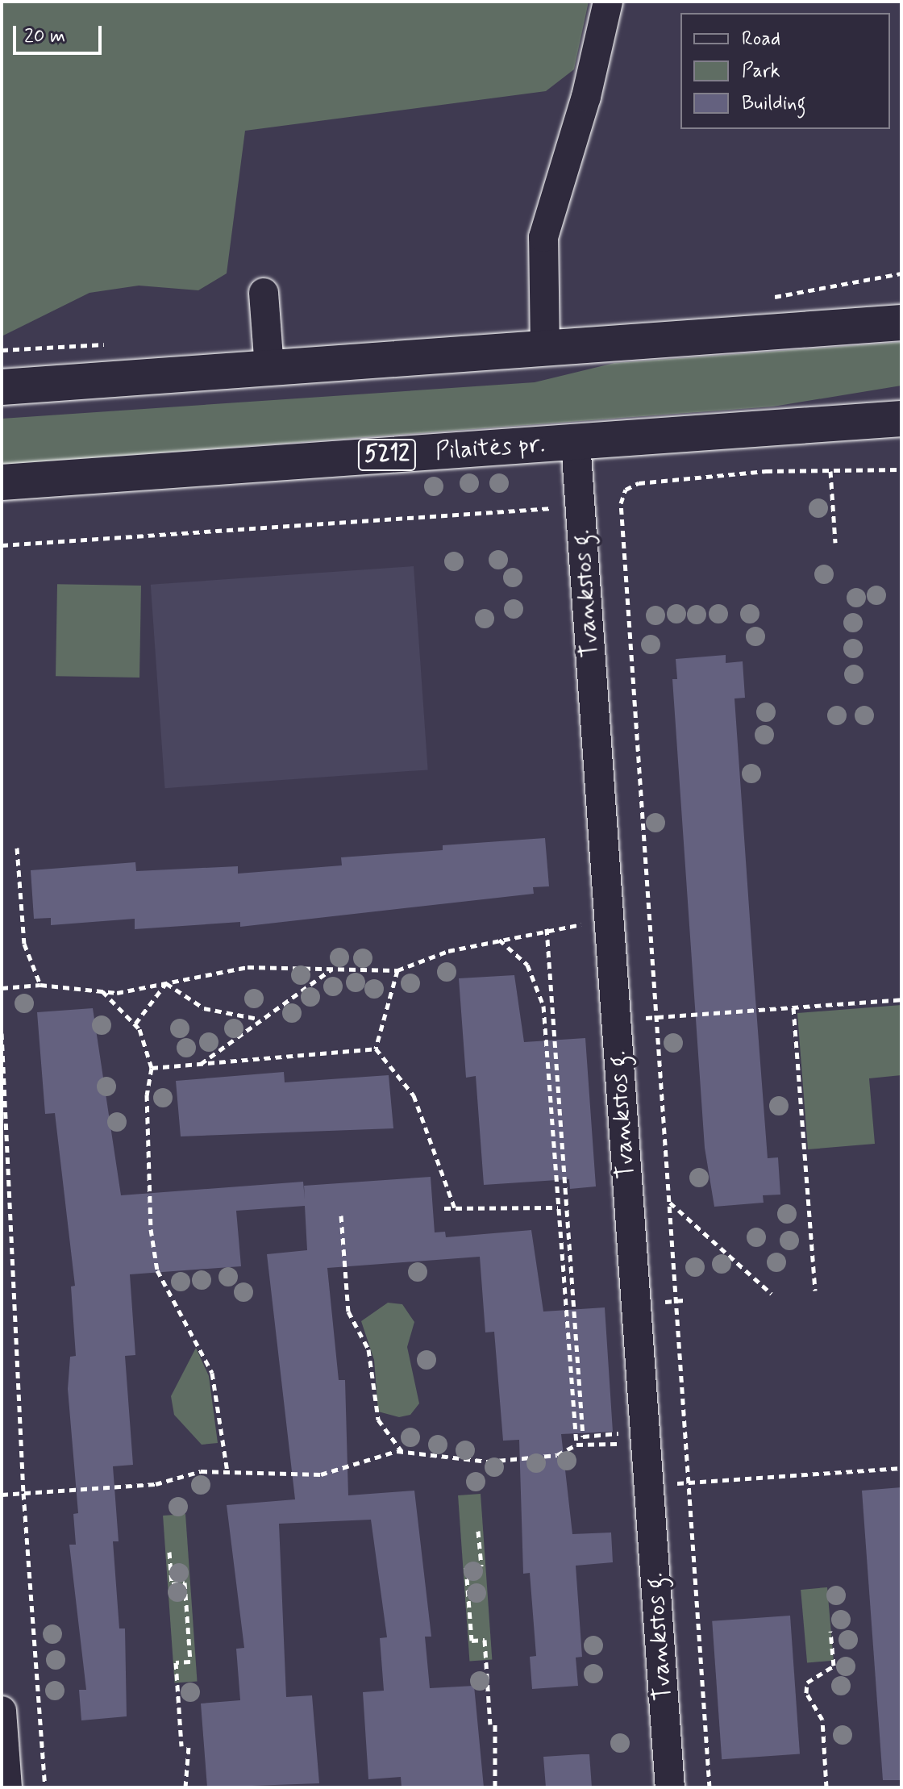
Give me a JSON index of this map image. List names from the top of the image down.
{
  "streets": {
    "main road": ["Pilaitės pr.", "5212"],
    "street": ["Tvankstos g."]
  },
  "crossings": [
    ["Pilaitės pr.", "Tvankstos g."]
  ],
  "legend": ["Road", "Park", "Building"],
  "scale_bar": "20 m"
}
